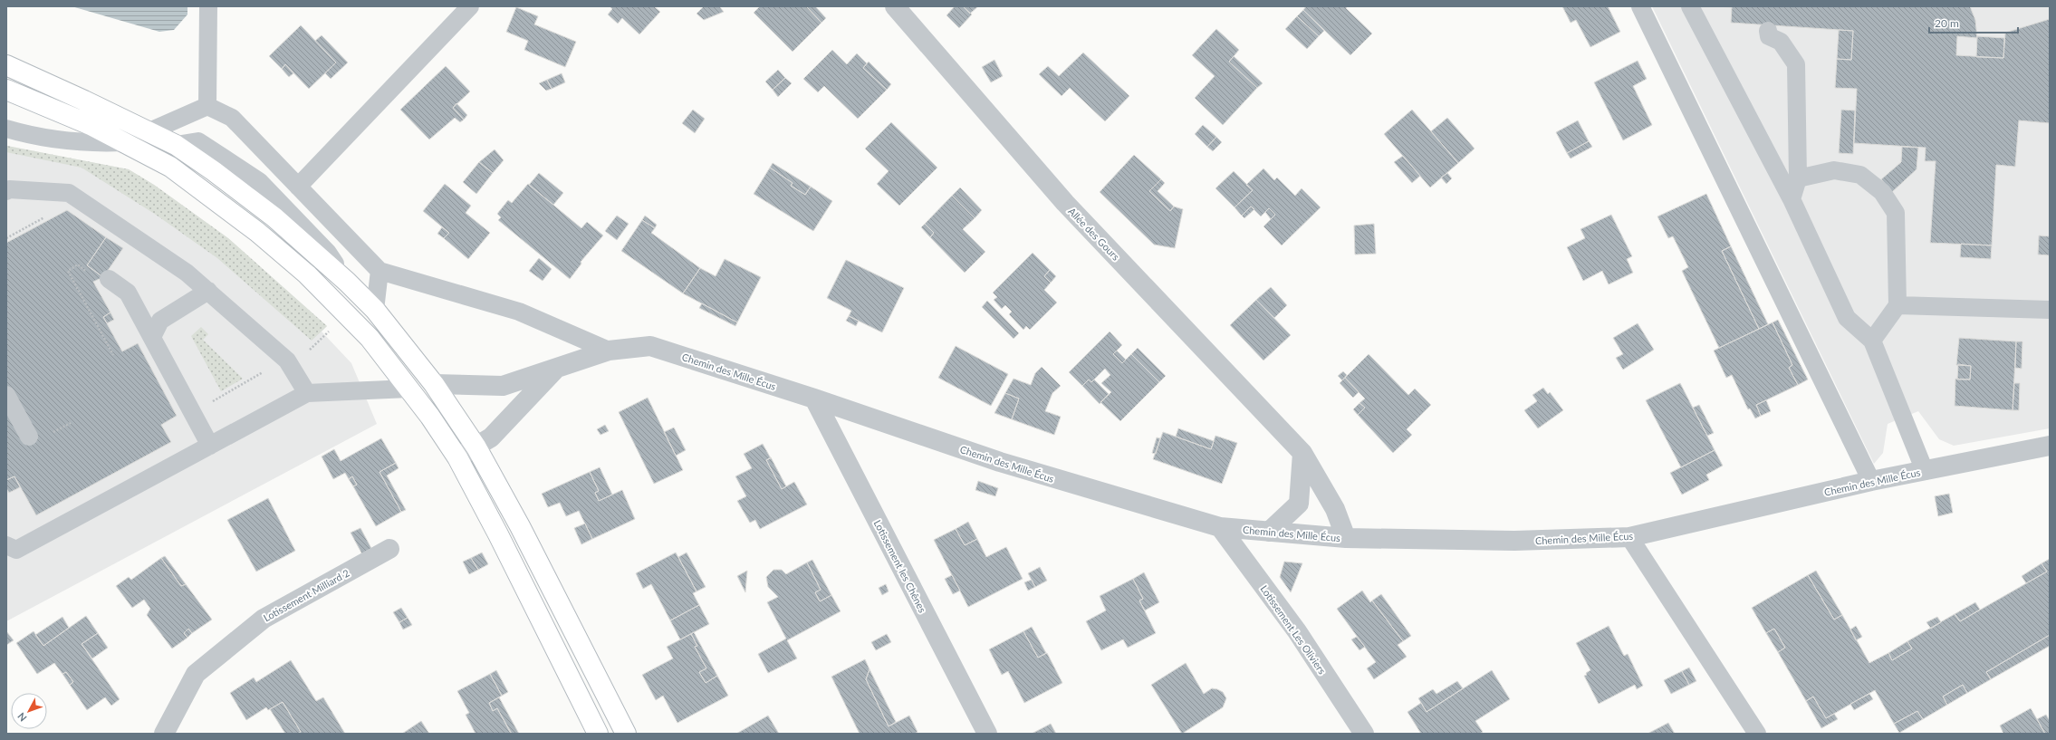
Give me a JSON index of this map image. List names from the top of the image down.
{
  "streets": {
    "street": [
      "Allée des Gours",
      "Chemin des Mille Écus",
      "Lotissement les Chênes",
      "Lotissement Milliard 2",
      "Lotissement Les Oliviers"
    ]
  },
  "crossings": [
    ["Allée des Gours", "Chemin des Mille Écus"],
    ["Chemin des Mille Écus", "Lotissement les Chênes"],
    ["Chemin des Mille Écus", "Lotissement Les Oliviers"]
  ],
  "scale_bar": "20 m",
  "north": "bottom left"
}
